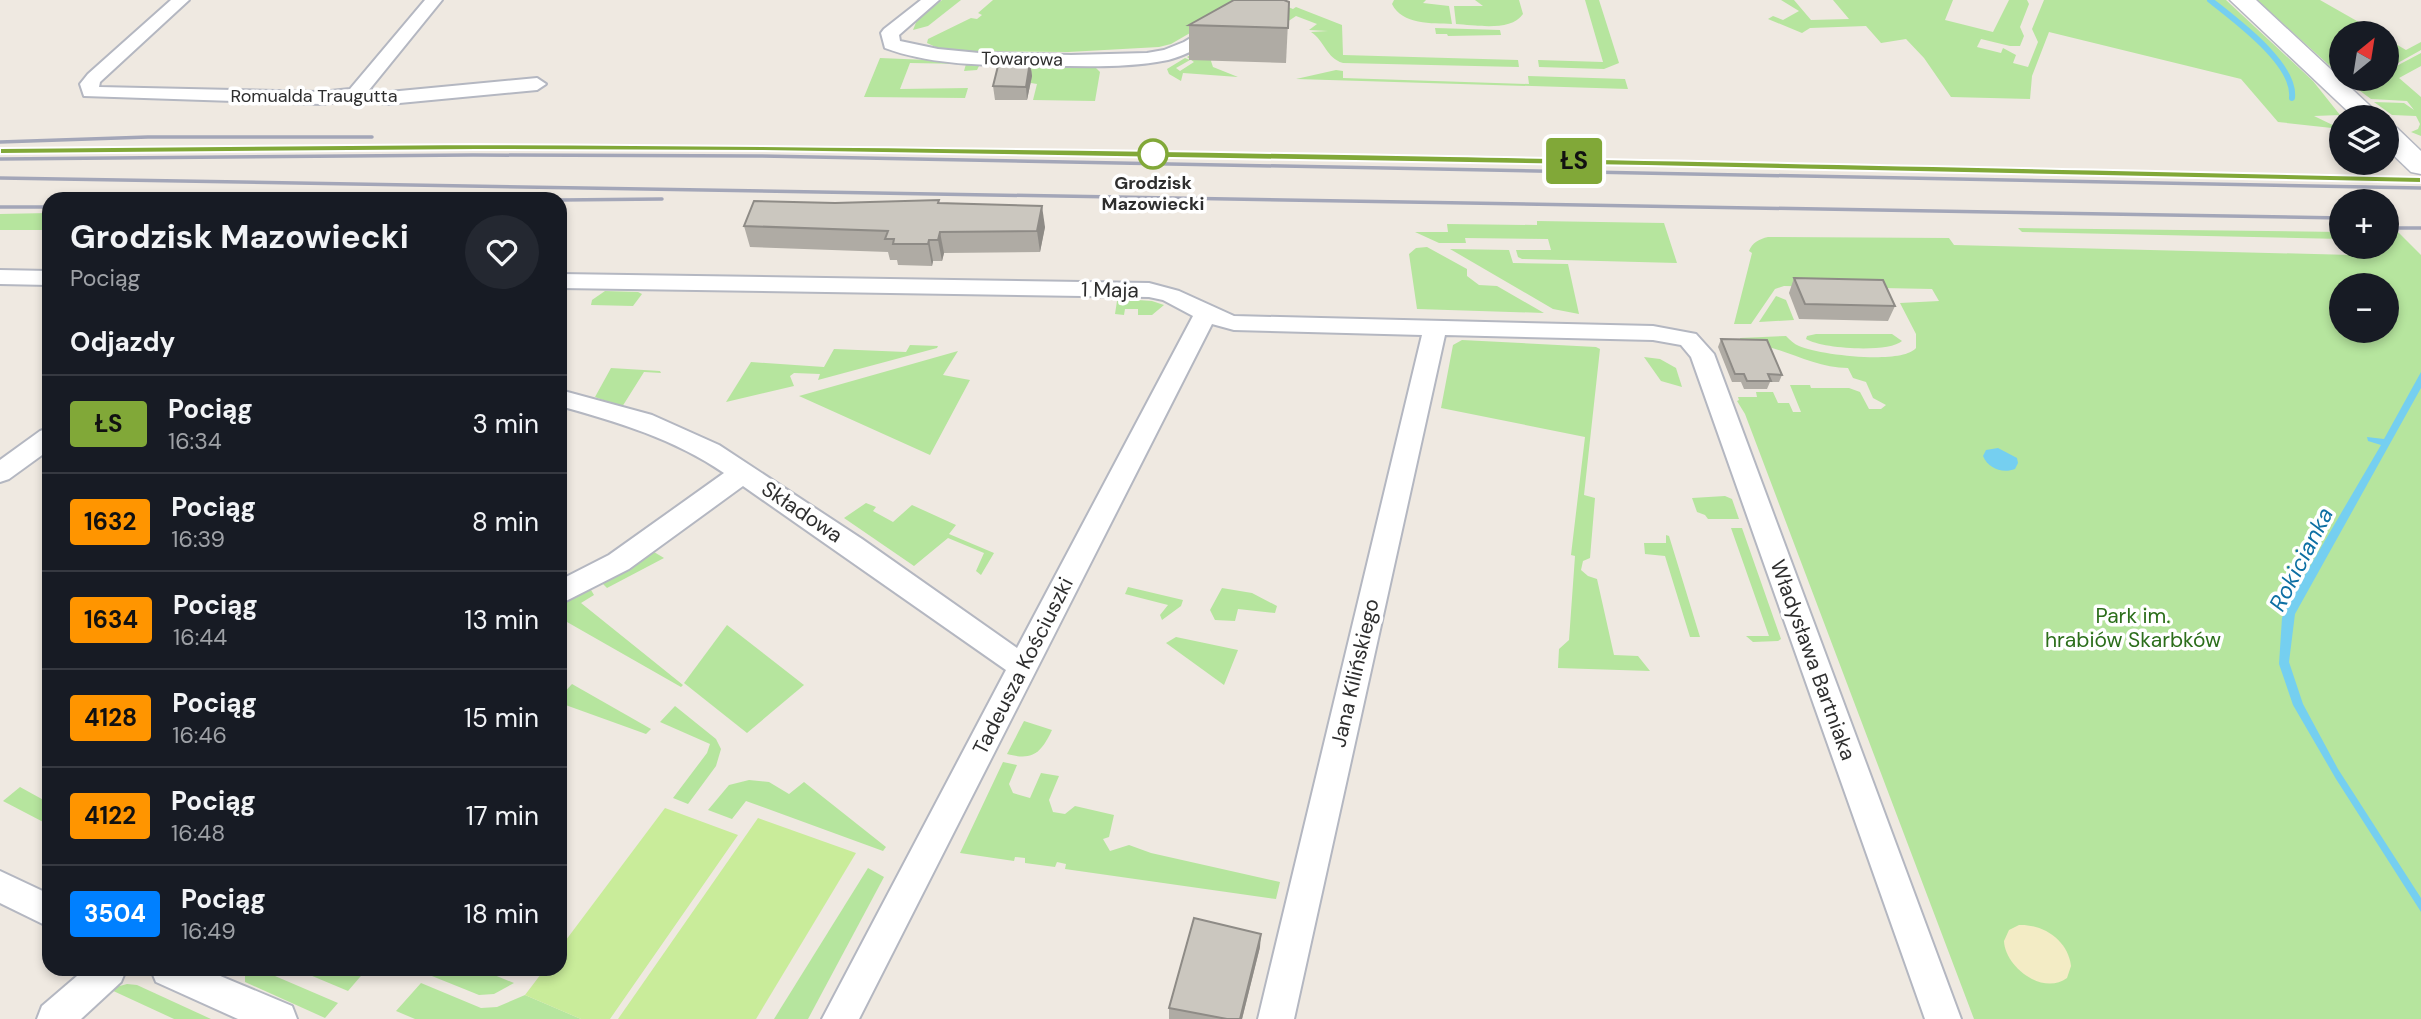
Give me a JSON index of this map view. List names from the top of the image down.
{
  "streets": {
    "street": [
      "Towarowa",
      "Romualda Traugutta",
      "1 Maja",
      "Składowa",
      "Władysława Bartniaka",
      "Tadeusza Kościuszki",
      "Jana Kilińskiego"
    ]
  },
  "crossings": [
    ["1 Maja", "Władysława Bartniaka"],
    ["1 Maja", "Tadeusza Kościuszki"],
    ["1 Maja", "Jana Kilińskiego"],
    ["Składowa", "Tadeusza Kościuszki"]
  ],
  "water": ["Rokicianka"],
  "parks": ["Park im. hrabiów Skarbków"],
  "places": ["Grodzisk Mazowiecki"],
  "north": "top right",
  "page": {
    "on_map": "ŁS",
    "map_buttons": ["+", "−"],
    "heading": [
      ["Grodzisk Mazowiecki", "Pociąg"],
      "Odjazdy"
    ],
    "list": [
      {
        "mark": "ŁS",
        "name": "Pociąg",
        "note": "16:34",
        "value": "3 min"
      },
      {
        "mark": "1632",
        "name": "Pociąg",
        "note": "16:39",
        "value": "8 min"
      },
      {
        "mark": "1634",
        "name": "Pociąg",
        "note": "16:44",
        "value": "13 min"
      },
      {
        "mark": "4128",
        "name": "Pociąg",
        "note": "16:46",
        "value": "15 min"
      },
      {
        "mark": "4122",
        "name": "Pociąg",
        "note": "16:48",
        "value": "17 min"
      },
      {
        "mark": "3504",
        "name": "Pociąg",
        "note": "16:49",
        "value": "18 min"
      }
    ]
  }
}
